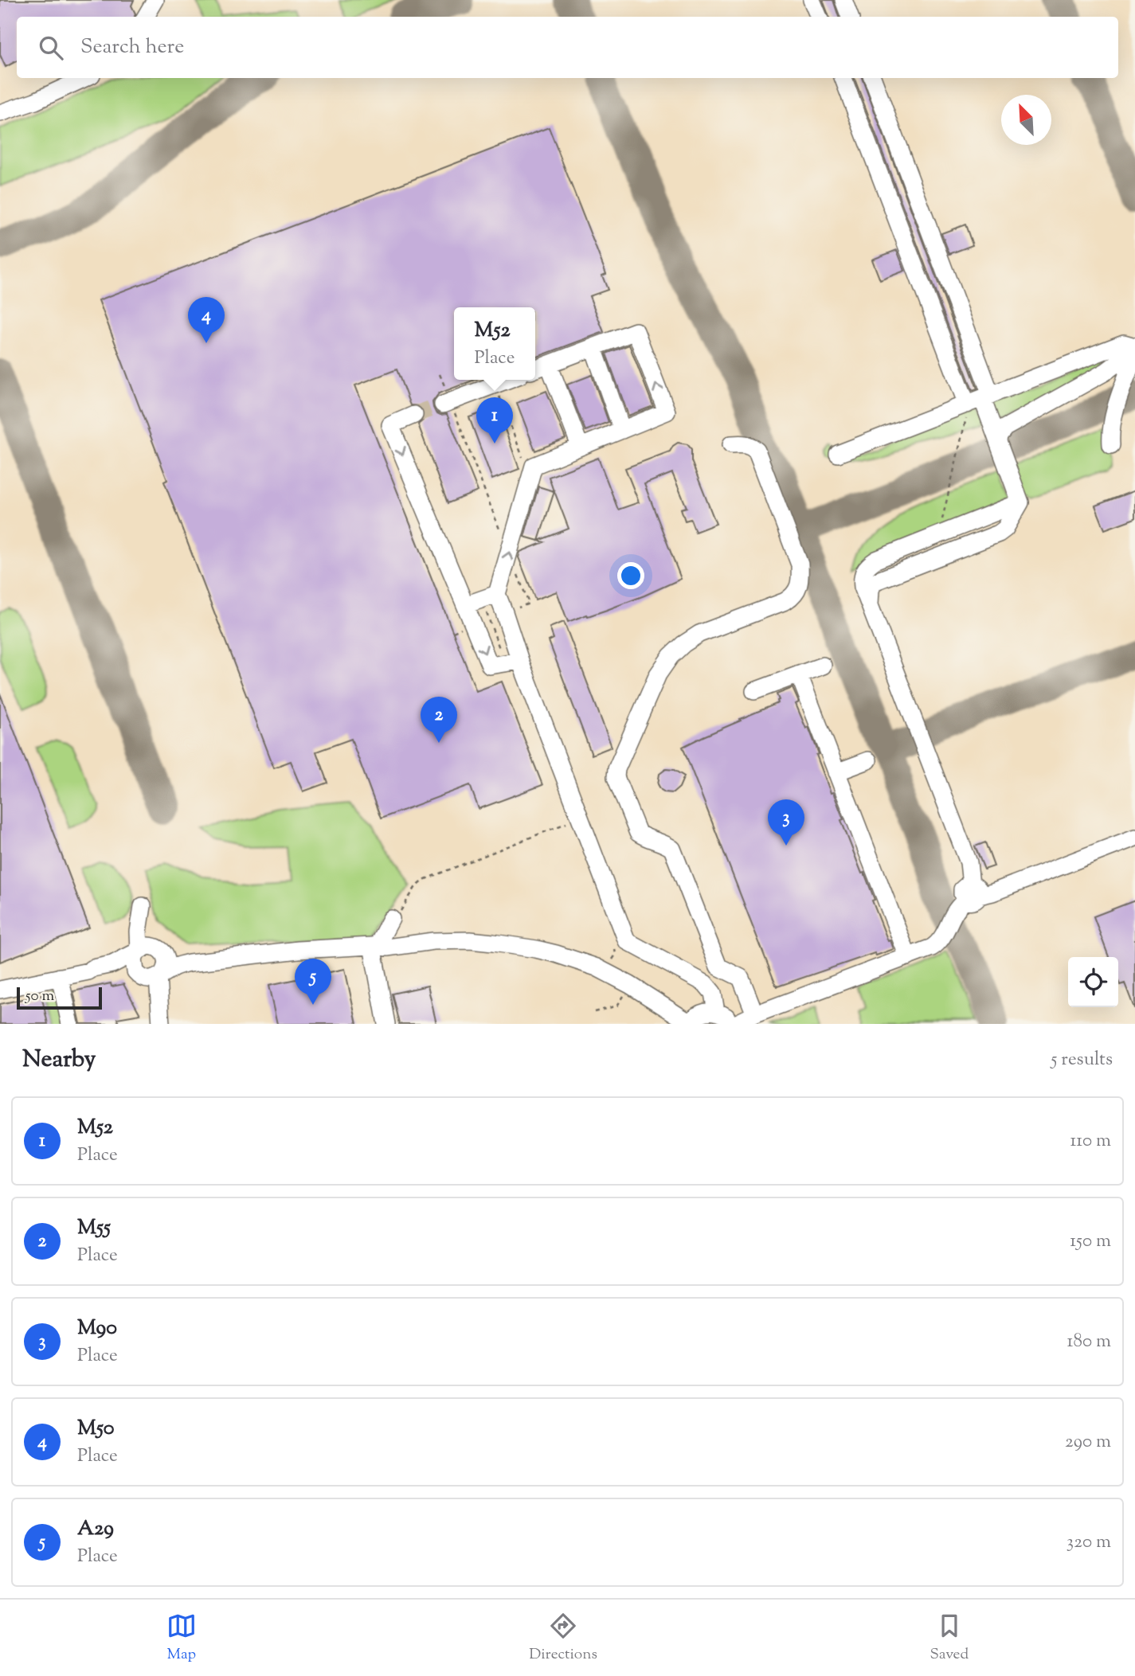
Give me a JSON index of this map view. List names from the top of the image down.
{
  "scale_bar": "50 m",
  "north": "top left",
  "page": {
    "search": "Search here",
    "pins": [
      "4",
      "1",
      "2",
      "3",
      "5"
    ],
    "popup": ["M52", "Place"],
    "scale": "50 m",
    "heading": ["Nearby", "5 results"],
    "list": [
      {
        "mark": "1",
        "name": "M52",
        "note": "Place",
        "value": "110 m"
      },
      {
        "mark": "2",
        "name": "M55",
        "note": "Place",
        "value": "150 m"
      },
      {
        "mark": "3",
        "name": "M90",
        "note": "Place",
        "value": "180 m"
      },
      {
        "mark": "4",
        "name": "M50",
        "note": "Place",
        "value": "290 m"
      },
      {
        "mark": "5",
        "name": "A29",
        "note": "Place",
        "value": "320 m"
      }
    ],
    "nav": ["Map", "Directions", "Saved"]
  }
}
